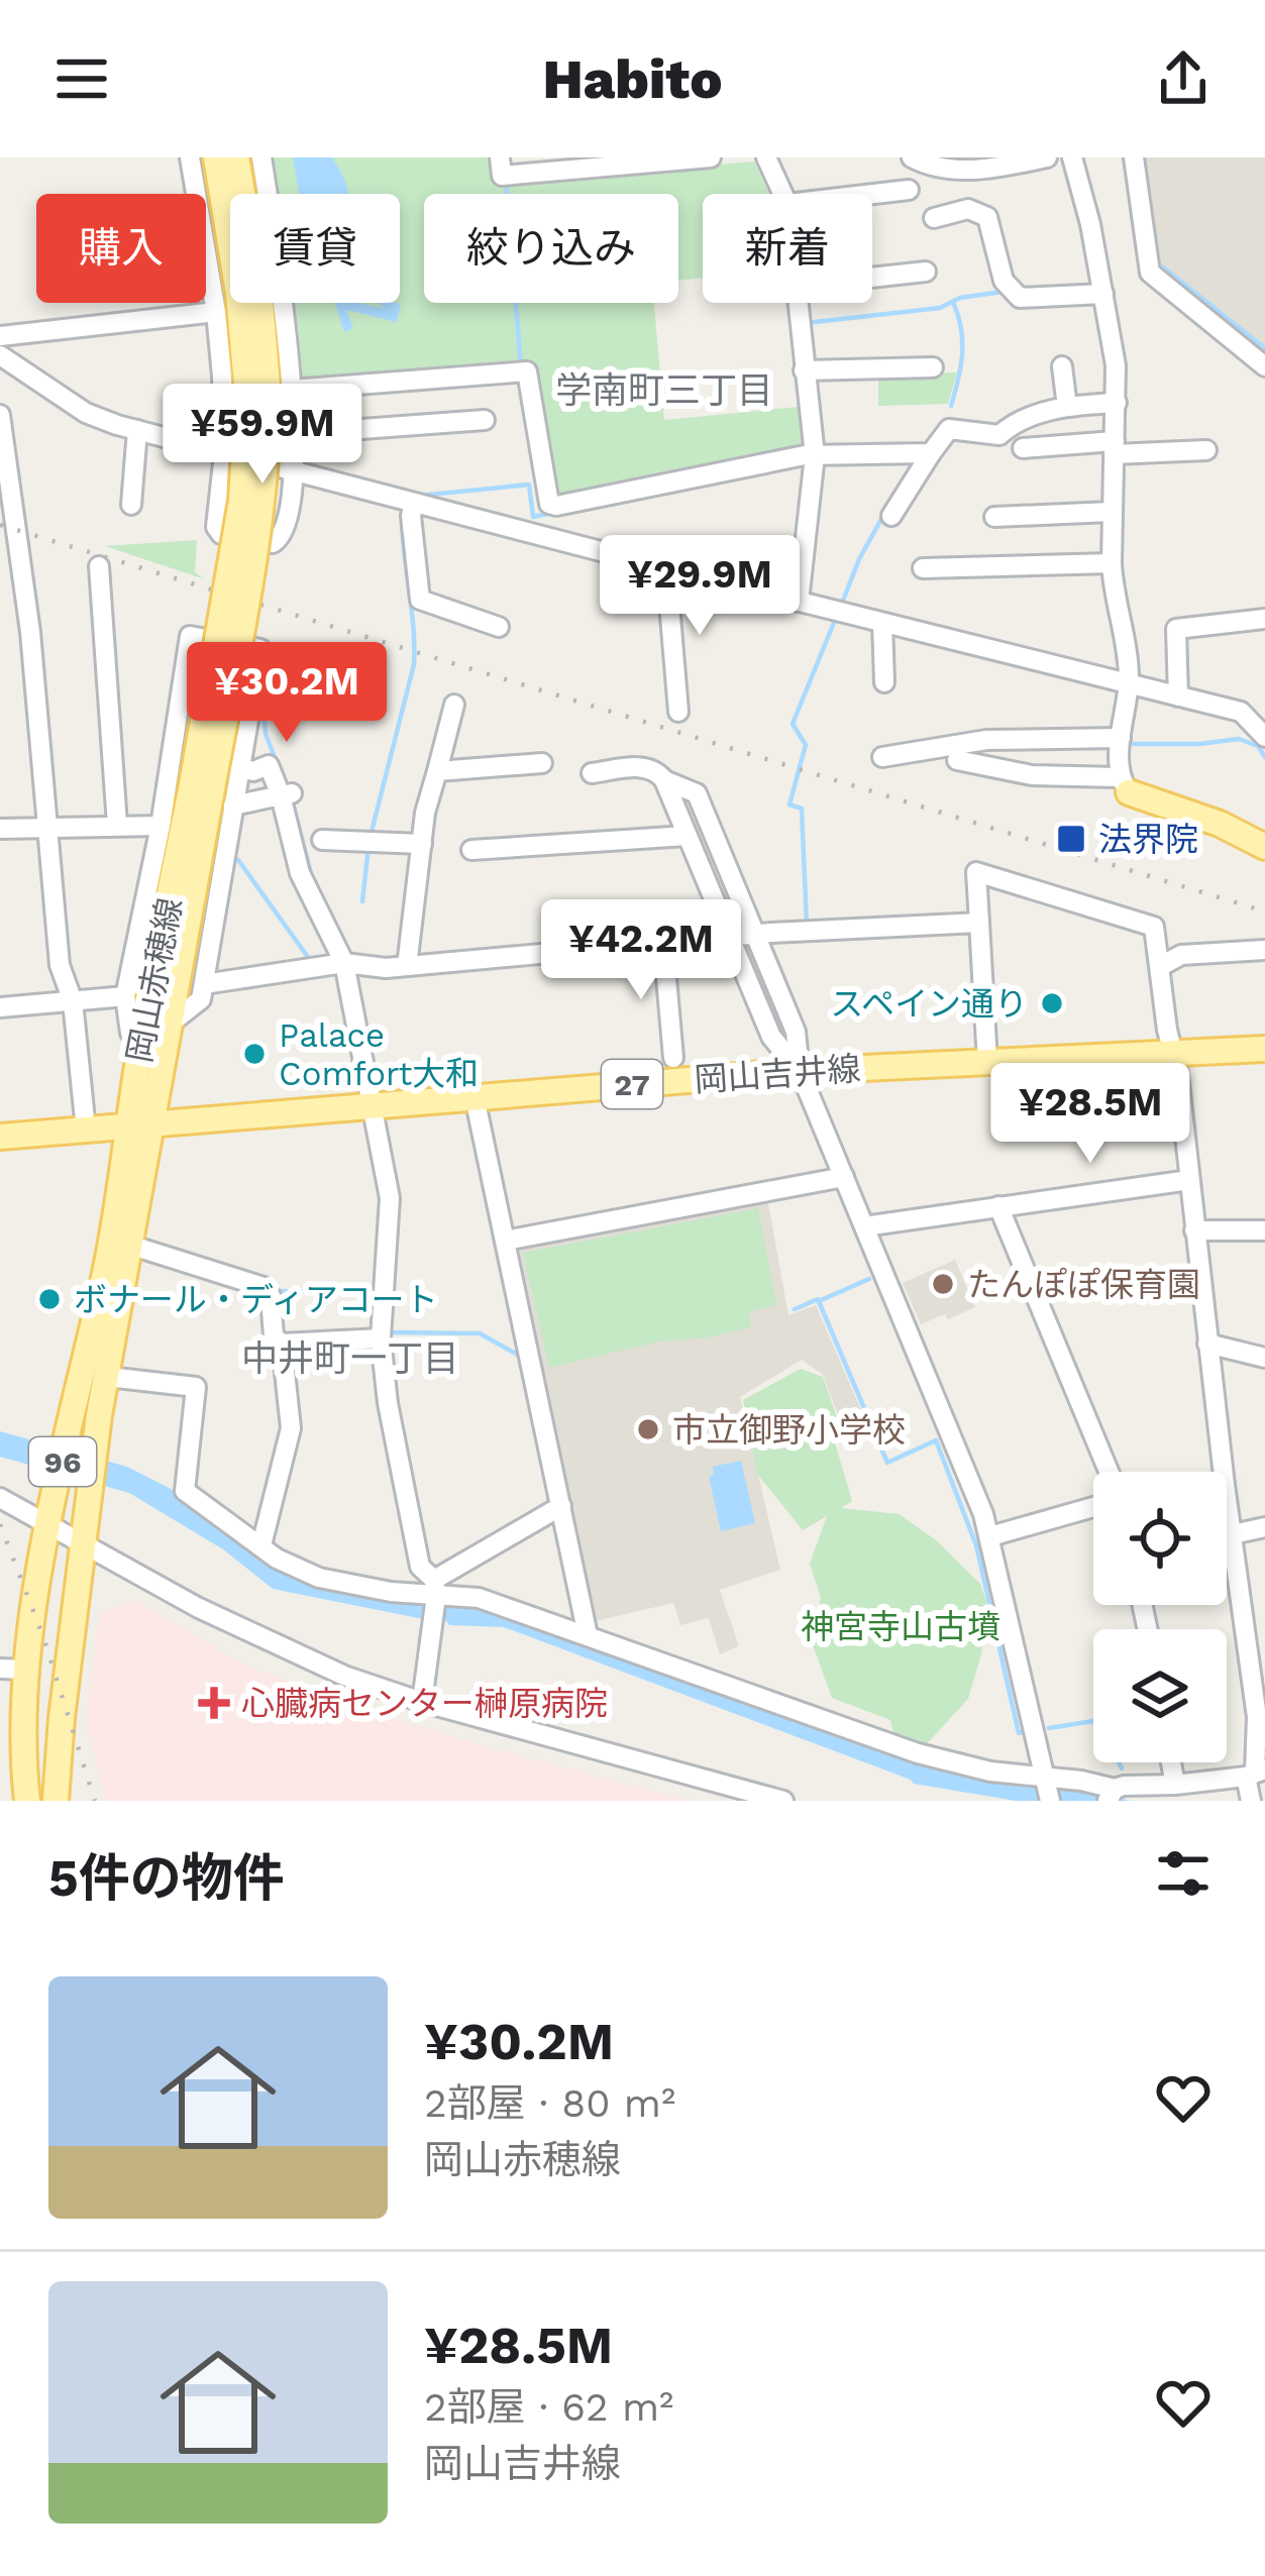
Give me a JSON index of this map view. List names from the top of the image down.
{
  "streets": {
    "main road": [
      "岡山赤穂線",
      "岡山吉井線",
      "27",
      "96"
    ]
  },
  "crossings": [
    ["岡山赤穂線", "岡山吉井線"]
  ],
  "districts": ["学南町三丁目", "中井町一丁目"],
  "parks": ["神宮寺山古墳"],
  "places": {
    "transit": ["法界院"],
    "other": [
      "スペイン通り",
      "Palace Comfort大和",
      "たんぽぽ保育園",
      "ボナール・ディアコート",
      "市立御野小学校"
    ],
    "health": ["心臓病センター榊原病院"]
  },
  "page": {
    "header": "Habito",
    "chip": [
      "購入",
      "賃貸",
      "絞り込み",
      "新着"
    ],
    "price": [
      "¥59.9M",
      "¥29.9M",
      "¥30.2M",
      "¥42.2M",
      "¥28.5M"
    ],
    "heading": "5件の物件",
    "list": [
      {
        "name": "¥30.2M",
        "note": "2部屋 · 80 m² · 岡山赤穂線"
      },
      {
        "name": "¥28.5M",
        "note": "2部屋 · 62 m² · 岡山吉井線"
      }
    ]
  }
}
